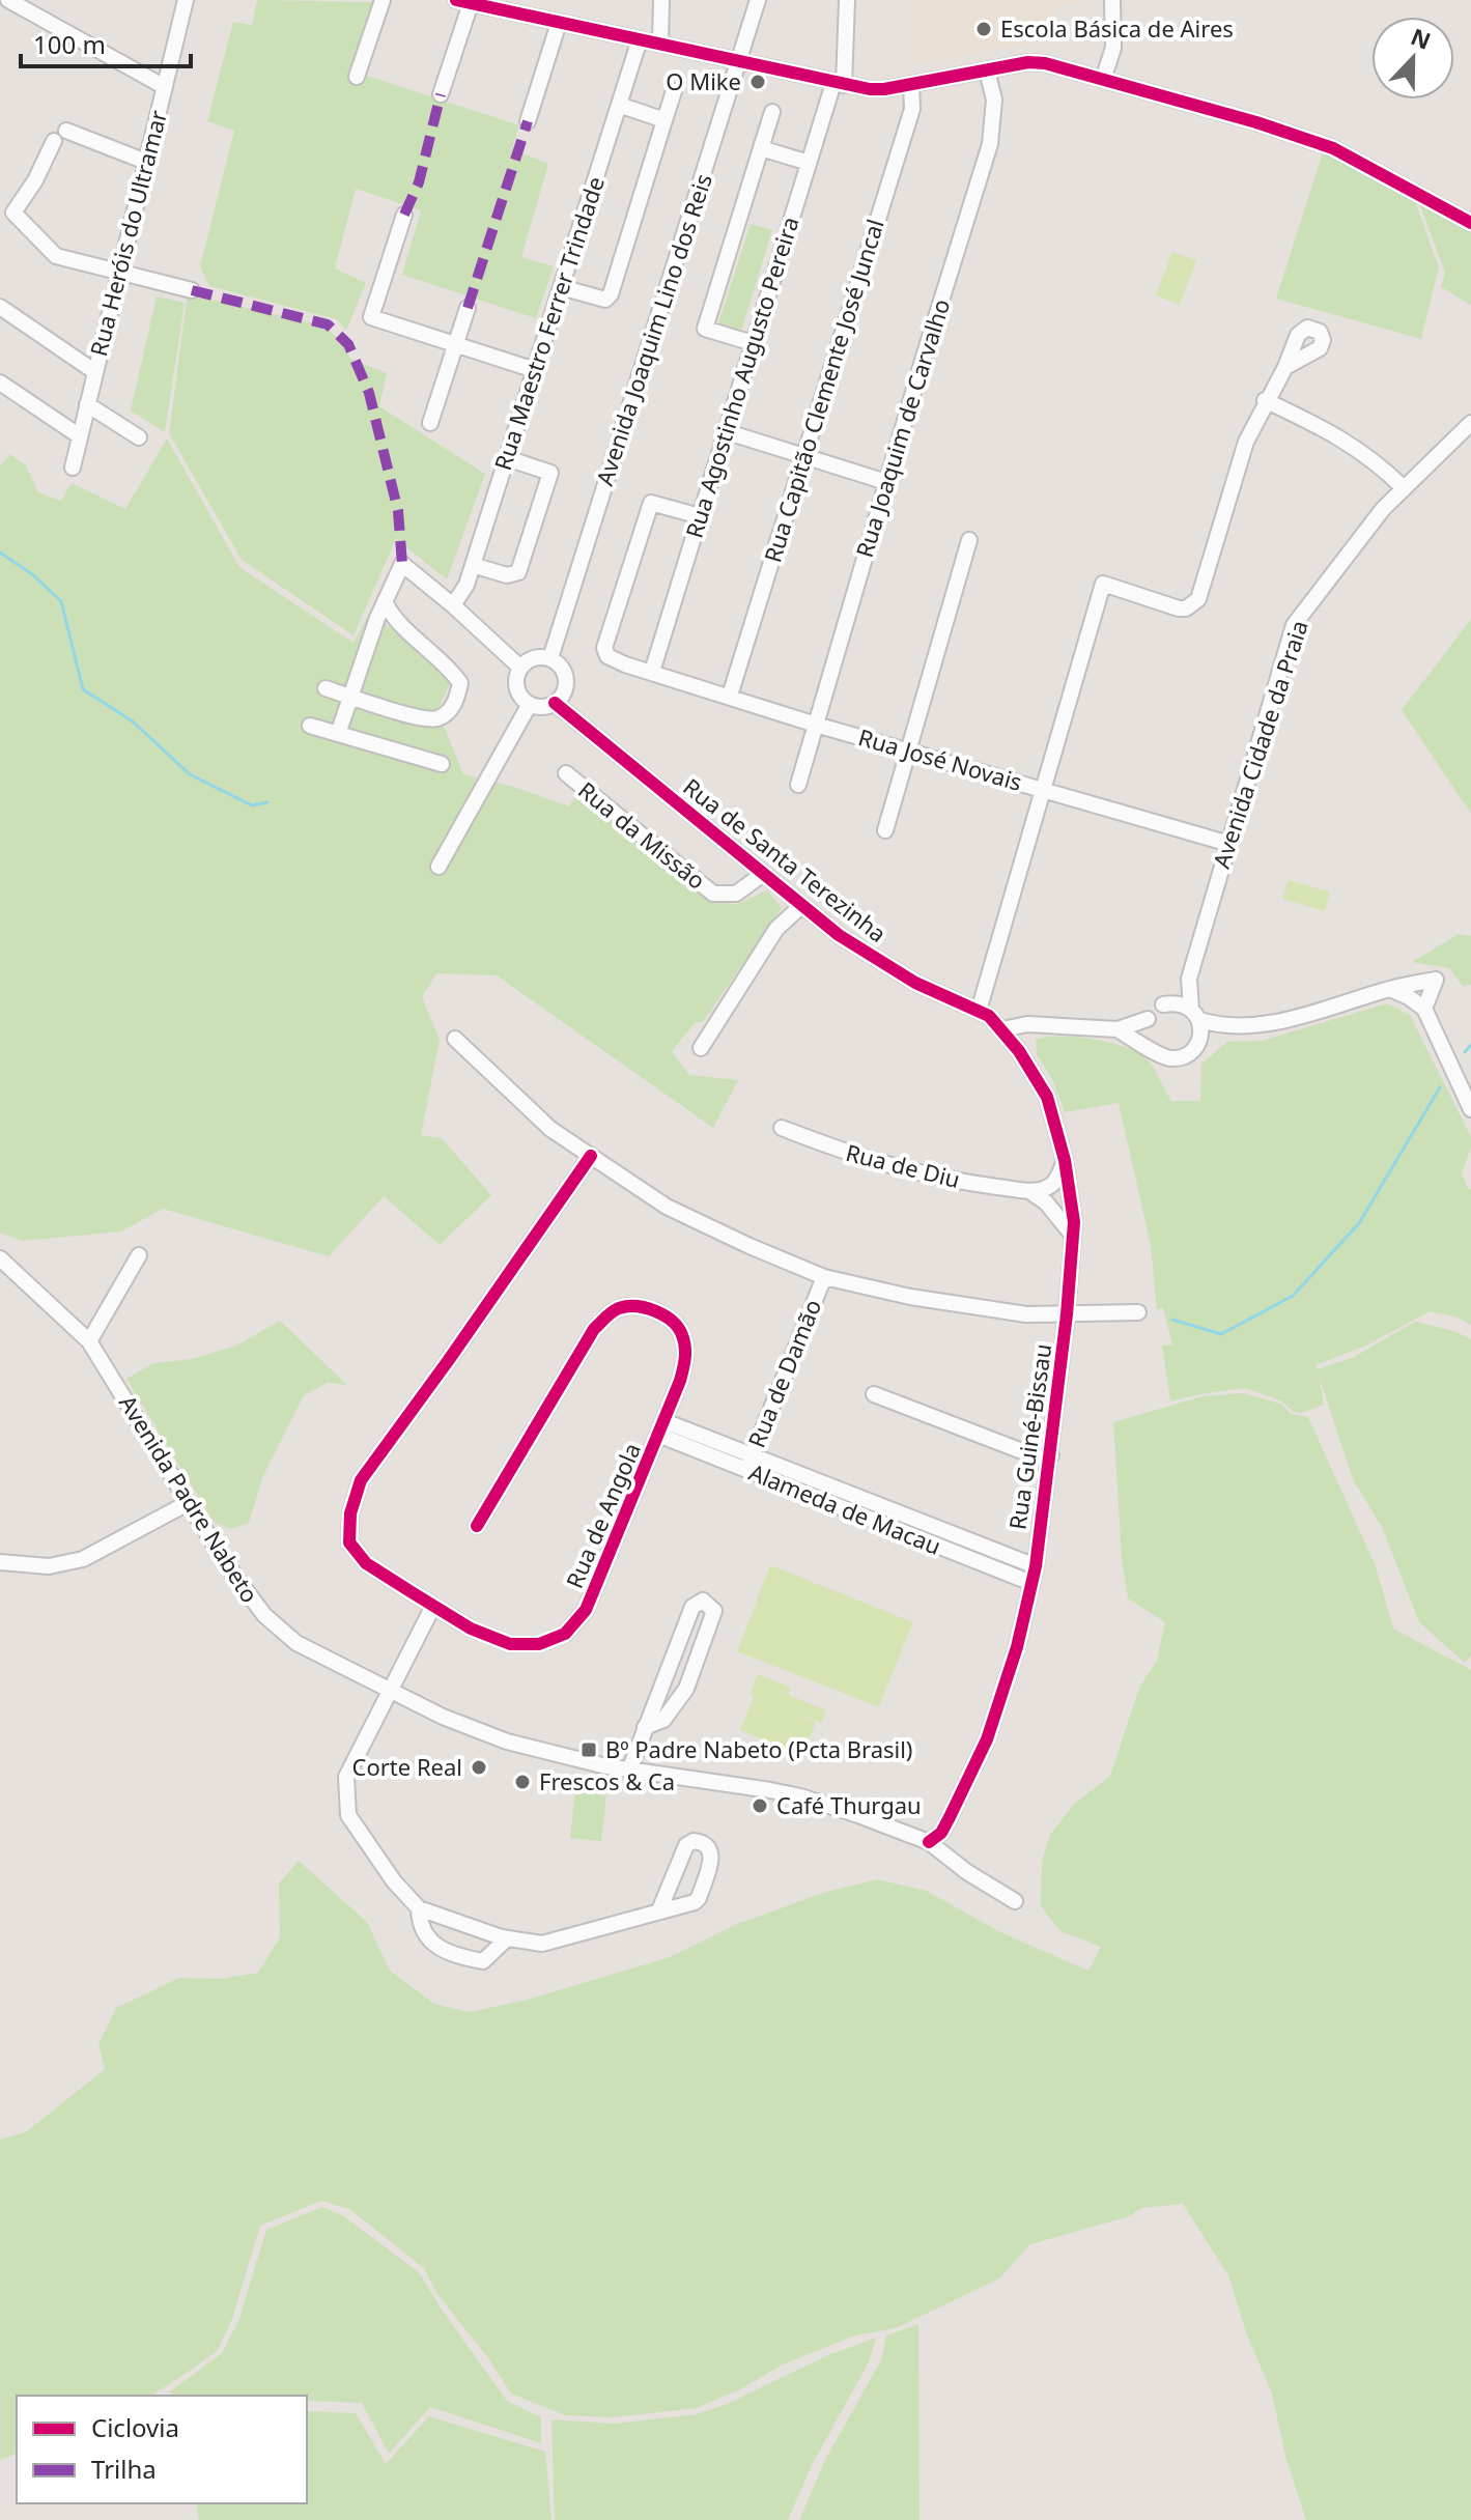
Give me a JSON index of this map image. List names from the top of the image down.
{
  "streets": {
    "street": [
      "Rua Heróis do Ultramar",
      "Rua Maestro Ferrer Trindade",
      "Avenida Joaquim Lino dos Reis",
      "Rua Agostinho Augusto Pereira",
      "Rua Capitão Clemente José Juncal",
      "Rua Joaquim de Carvalho",
      "Avenida Cidade da Praia",
      "Rua José Novais",
      "Rua da Missão",
      "Rua de Santa Terezinha",
      "Rua de Diu",
      "Rua de Damão",
      "Rua Guiné-Bissau",
      "Avenida Padre Nabeto",
      "Alameda de Macau",
      "Rua de Angola"
    ]
  },
  "crossings": [
    ["Avenida Joaquim Lino dos Reis", "Rua de Santa Terezinha"],
    ["Rua Agostinho Augusto Pereira", "Rua José Novais"],
    ["Rua Capitão Clemente José Juncal", "Rua José Novais"],
    ["Rua Joaquim de Carvalho", "Rua José Novais"],
    ["Avenida Cidade da Praia", "Rua José Novais"],
    ["Rua da Missão", "Rua de Santa Terezinha"],
    ["Rua de Santa Terezinha", "Rua Guiné-Bissau"],
    ["Rua de Damão", "Alameda de Macau"],
    ["Rua Guiné-Bissau", "Avenida Padre Nabeto"],
    ["Rua Guiné-Bissau", "Alameda de Macau"],
    ["Alameda de Macau", "Rua de Angola"]
  ],
  "places": {
    "other": [
      "Escola Básica de Aires",
      "O Mike",
      "Corte Real",
      "Frescos & Ca",
      "Café Thurgau"
    ],
    "transit": ["Bº Padre Nabeto (Pcta Brasil)"]
  },
  "legend": ["Ciclovia", "Trilha"],
  "scale_bar": "100 m",
  "north": "top"
}
